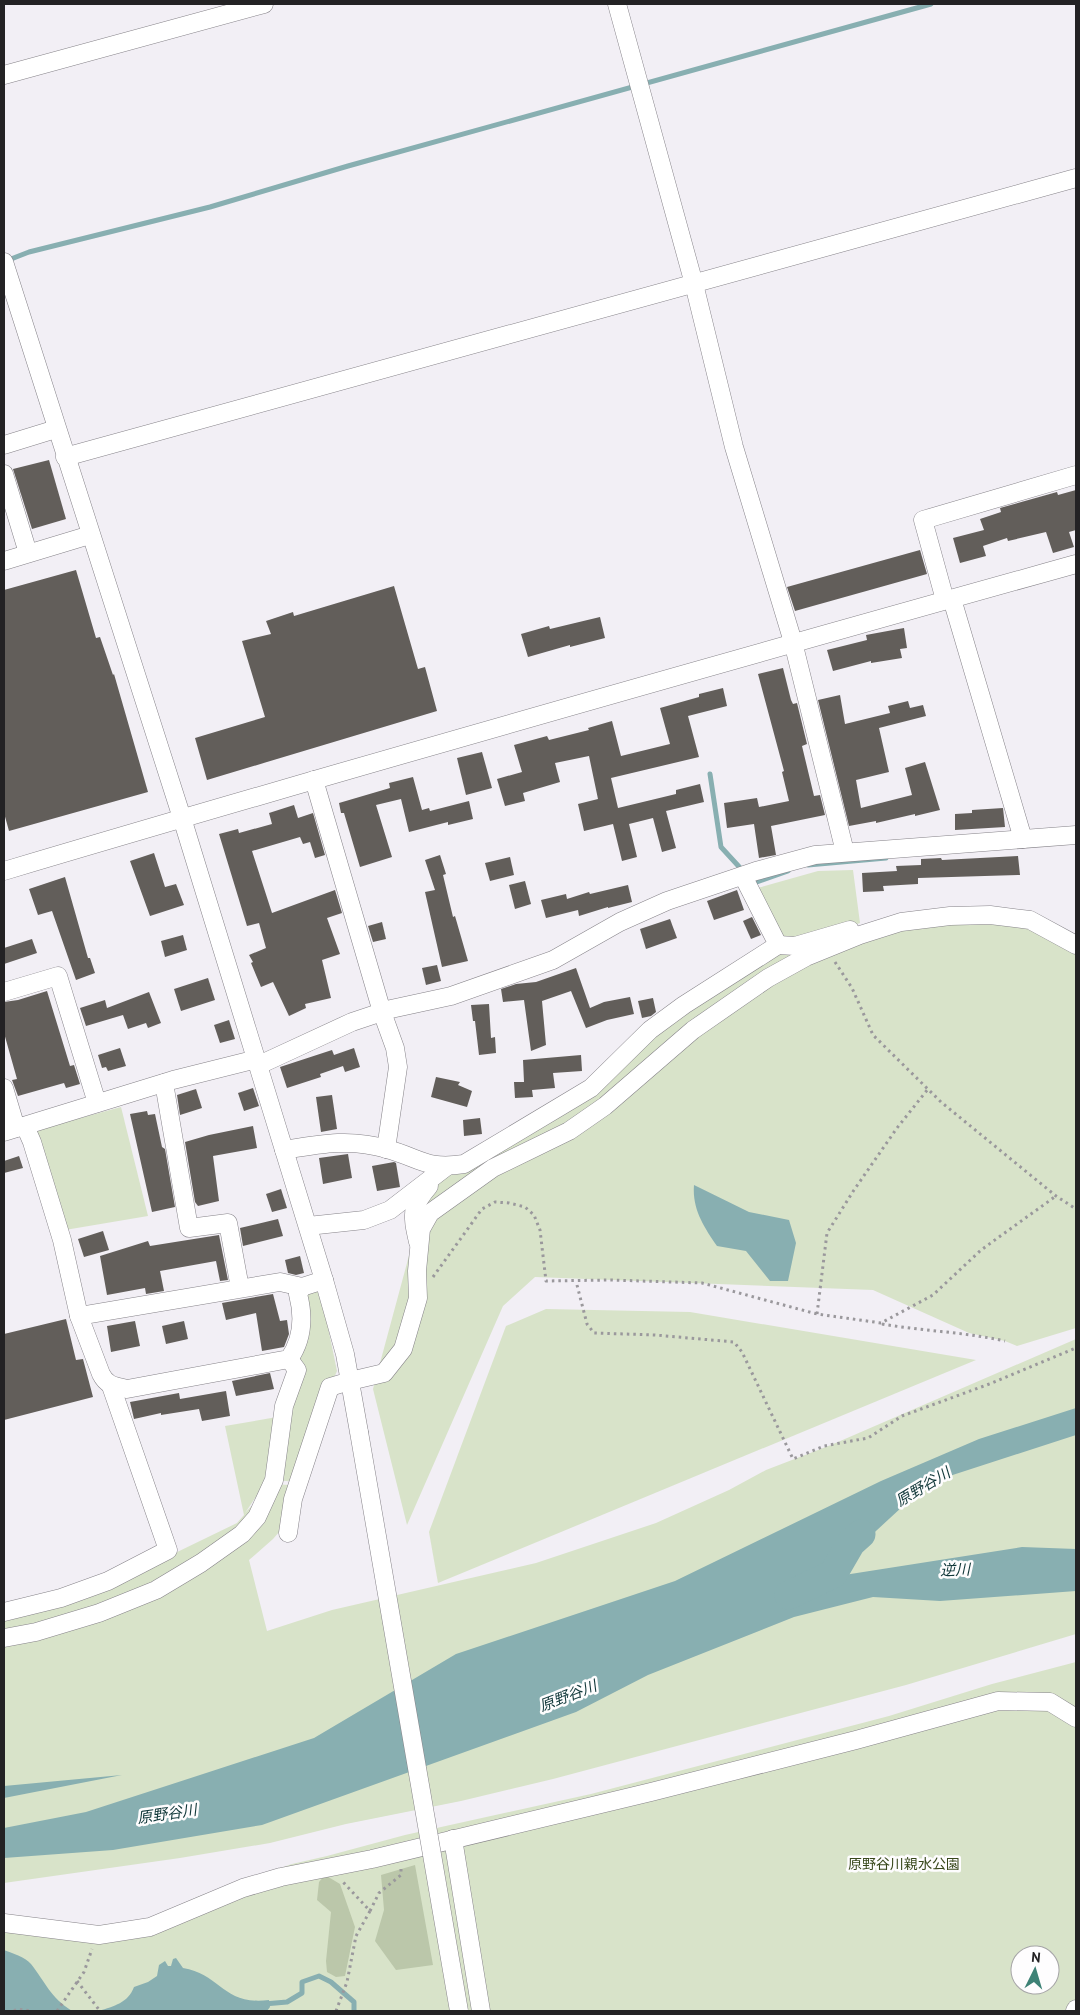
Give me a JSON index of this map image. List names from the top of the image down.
{
  "water": ["原野谷川", "逆川"],
  "parks": ["原野谷川親水公園"],
  "north": "top"
}
